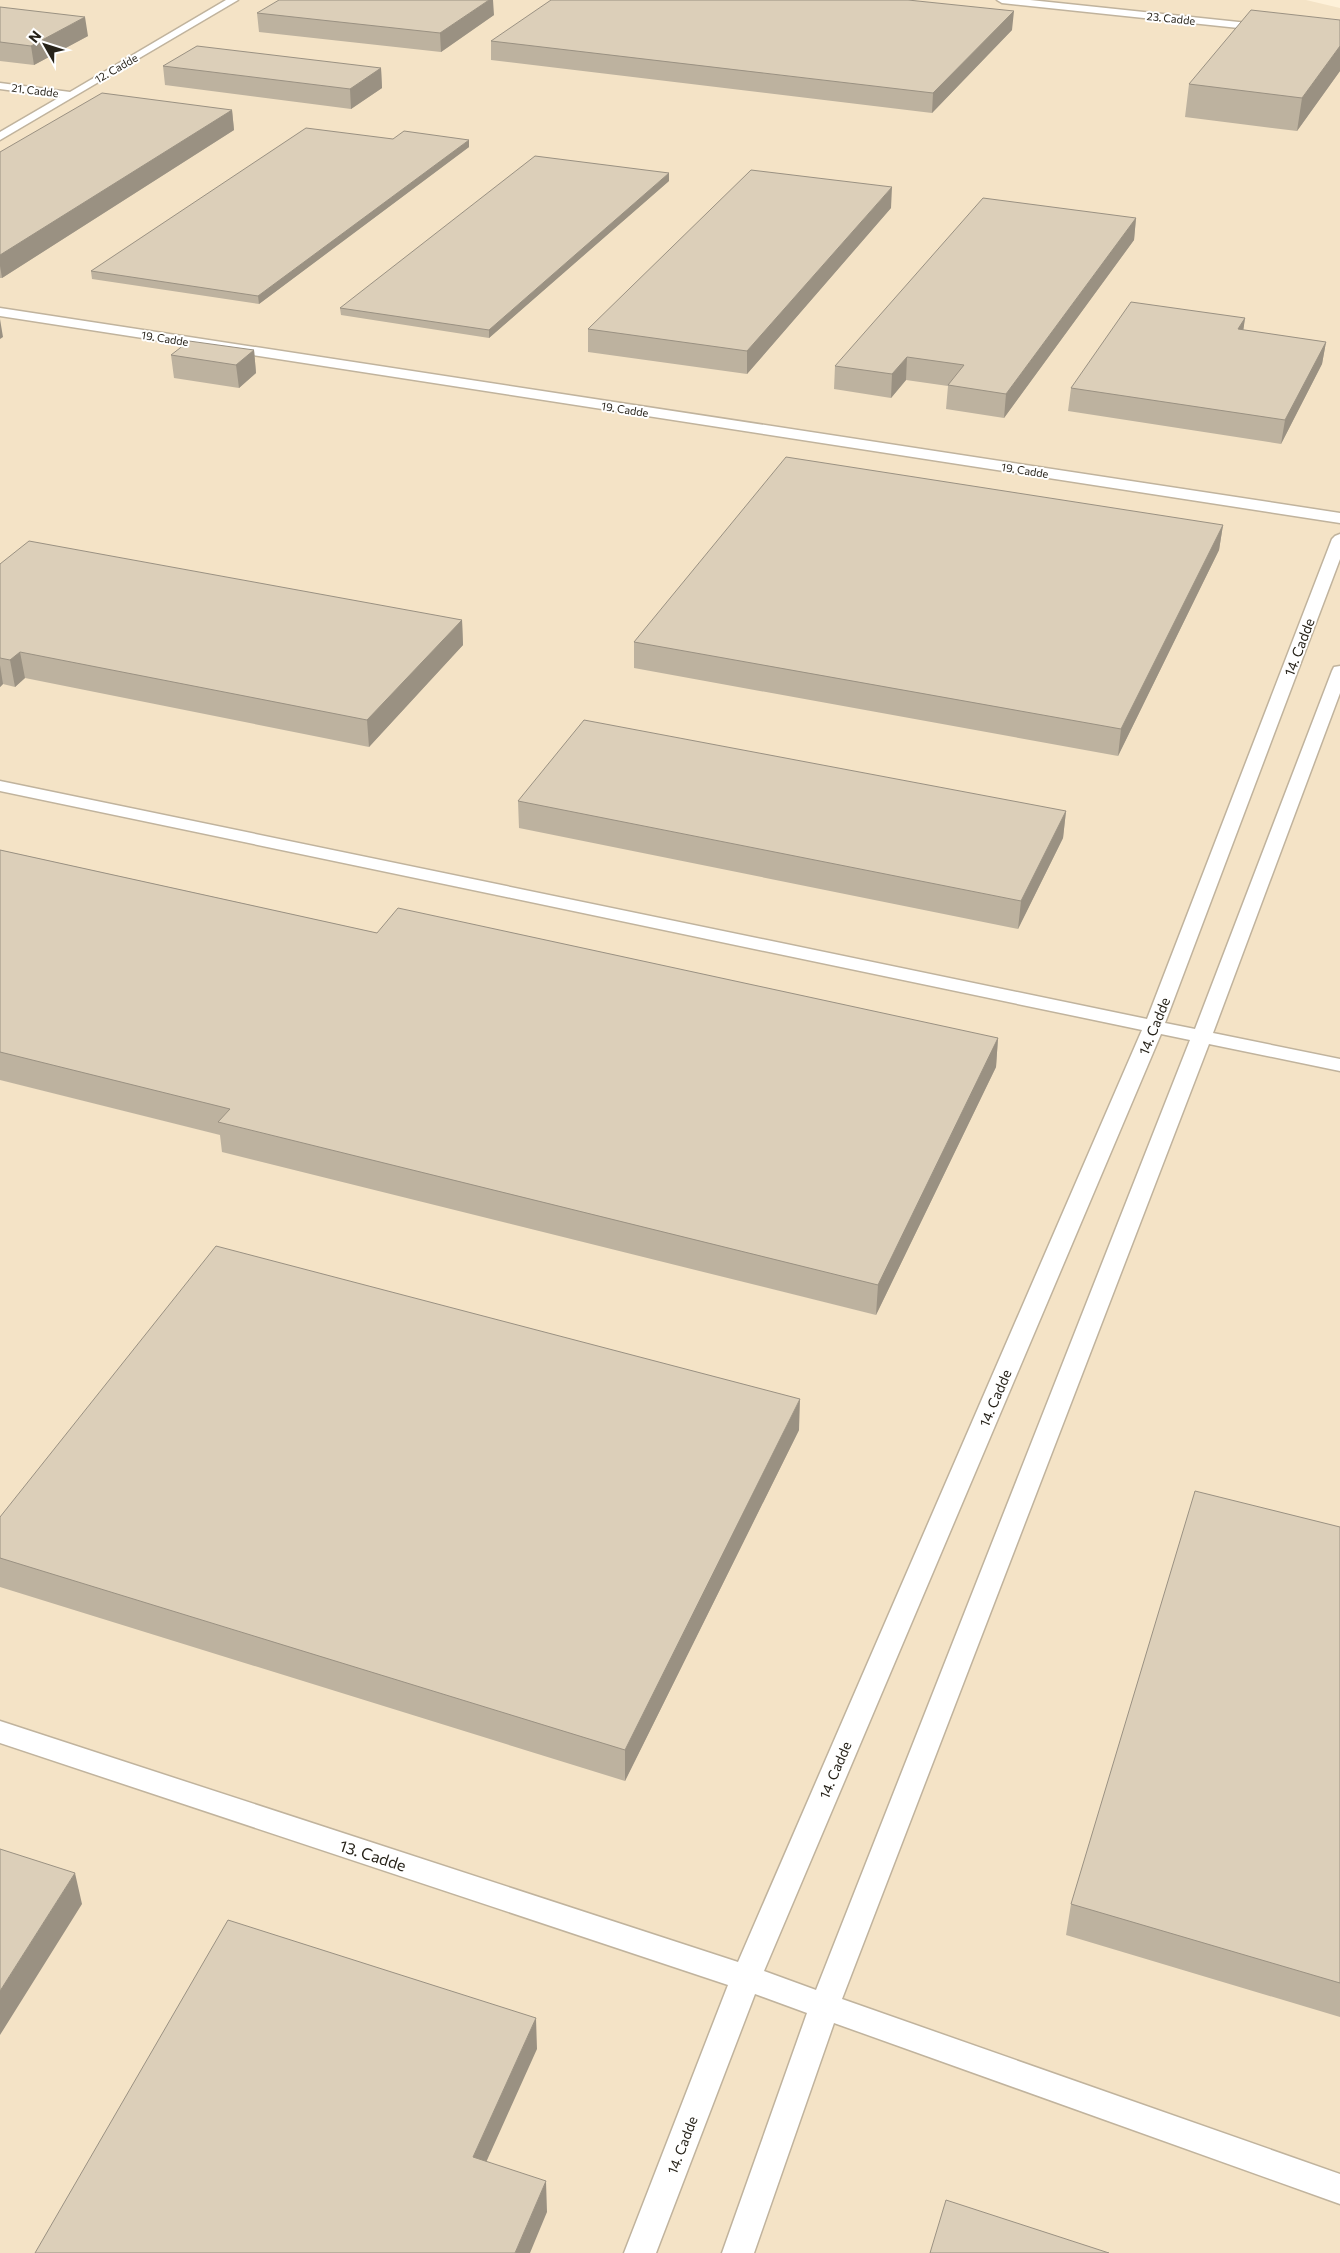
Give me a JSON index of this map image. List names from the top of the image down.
{
  "streets": {
    "lane": [
      "23. Cadde",
      "12. Cadde",
      "21. Cadde",
      "19. Cadde",
      "14. Cadde",
      "13. Cadde"
    ]
  },
  "crossings": [
    ["12. Cadde", "21. Cadde"],
    ["14. Cadde", "13. Cadde"]
  ],
  "north": "top left"
}
